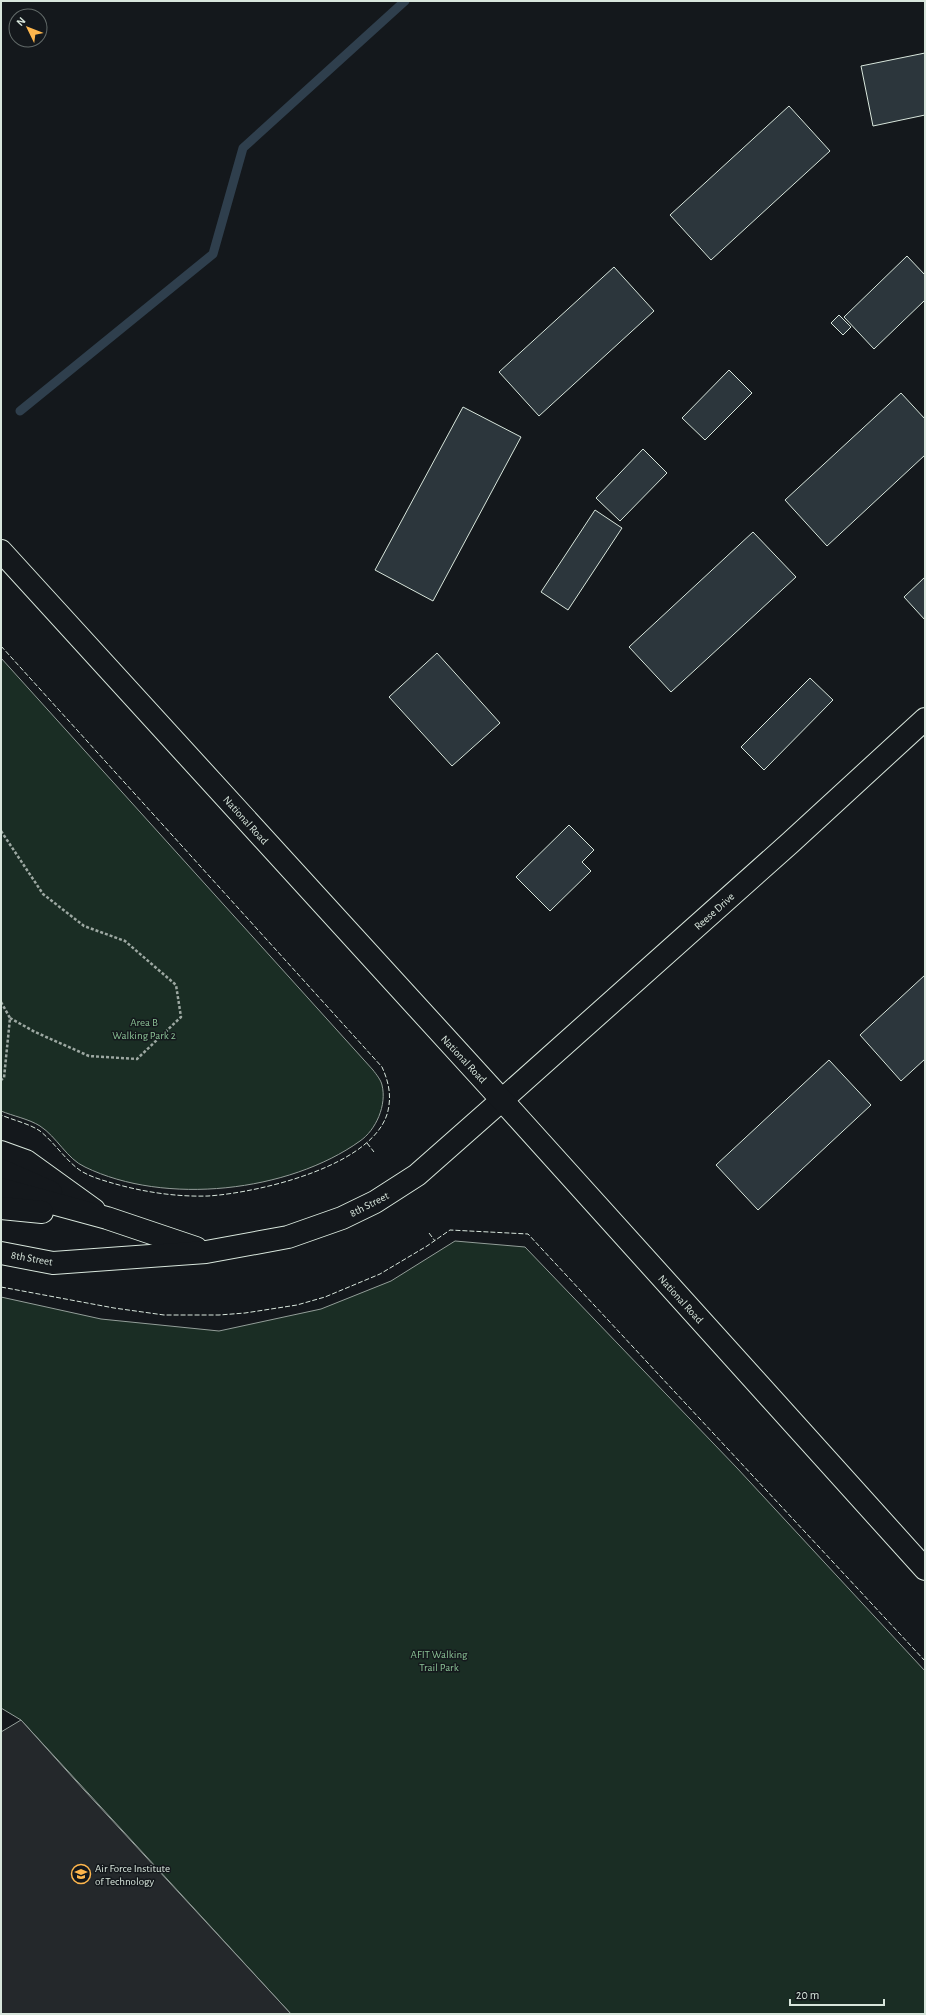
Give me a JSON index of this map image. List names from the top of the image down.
{
  "streets": {
    "street": ["National Road", "Reese Drive", "8th Street"]
  },
  "crossings": [
    ["National Road", "Reese Drive"],
    ["National Road", "8th Street"],
    ["Reese Drive", "8th Street"]
  ],
  "parks": ["Area B Walking Park 2", "AFIT Walking Trail Park"],
  "places": {
    "school or university": ["Air Force Institute of Technology"]
  },
  "scale_bar": "20 m",
  "north": "top left"
}
